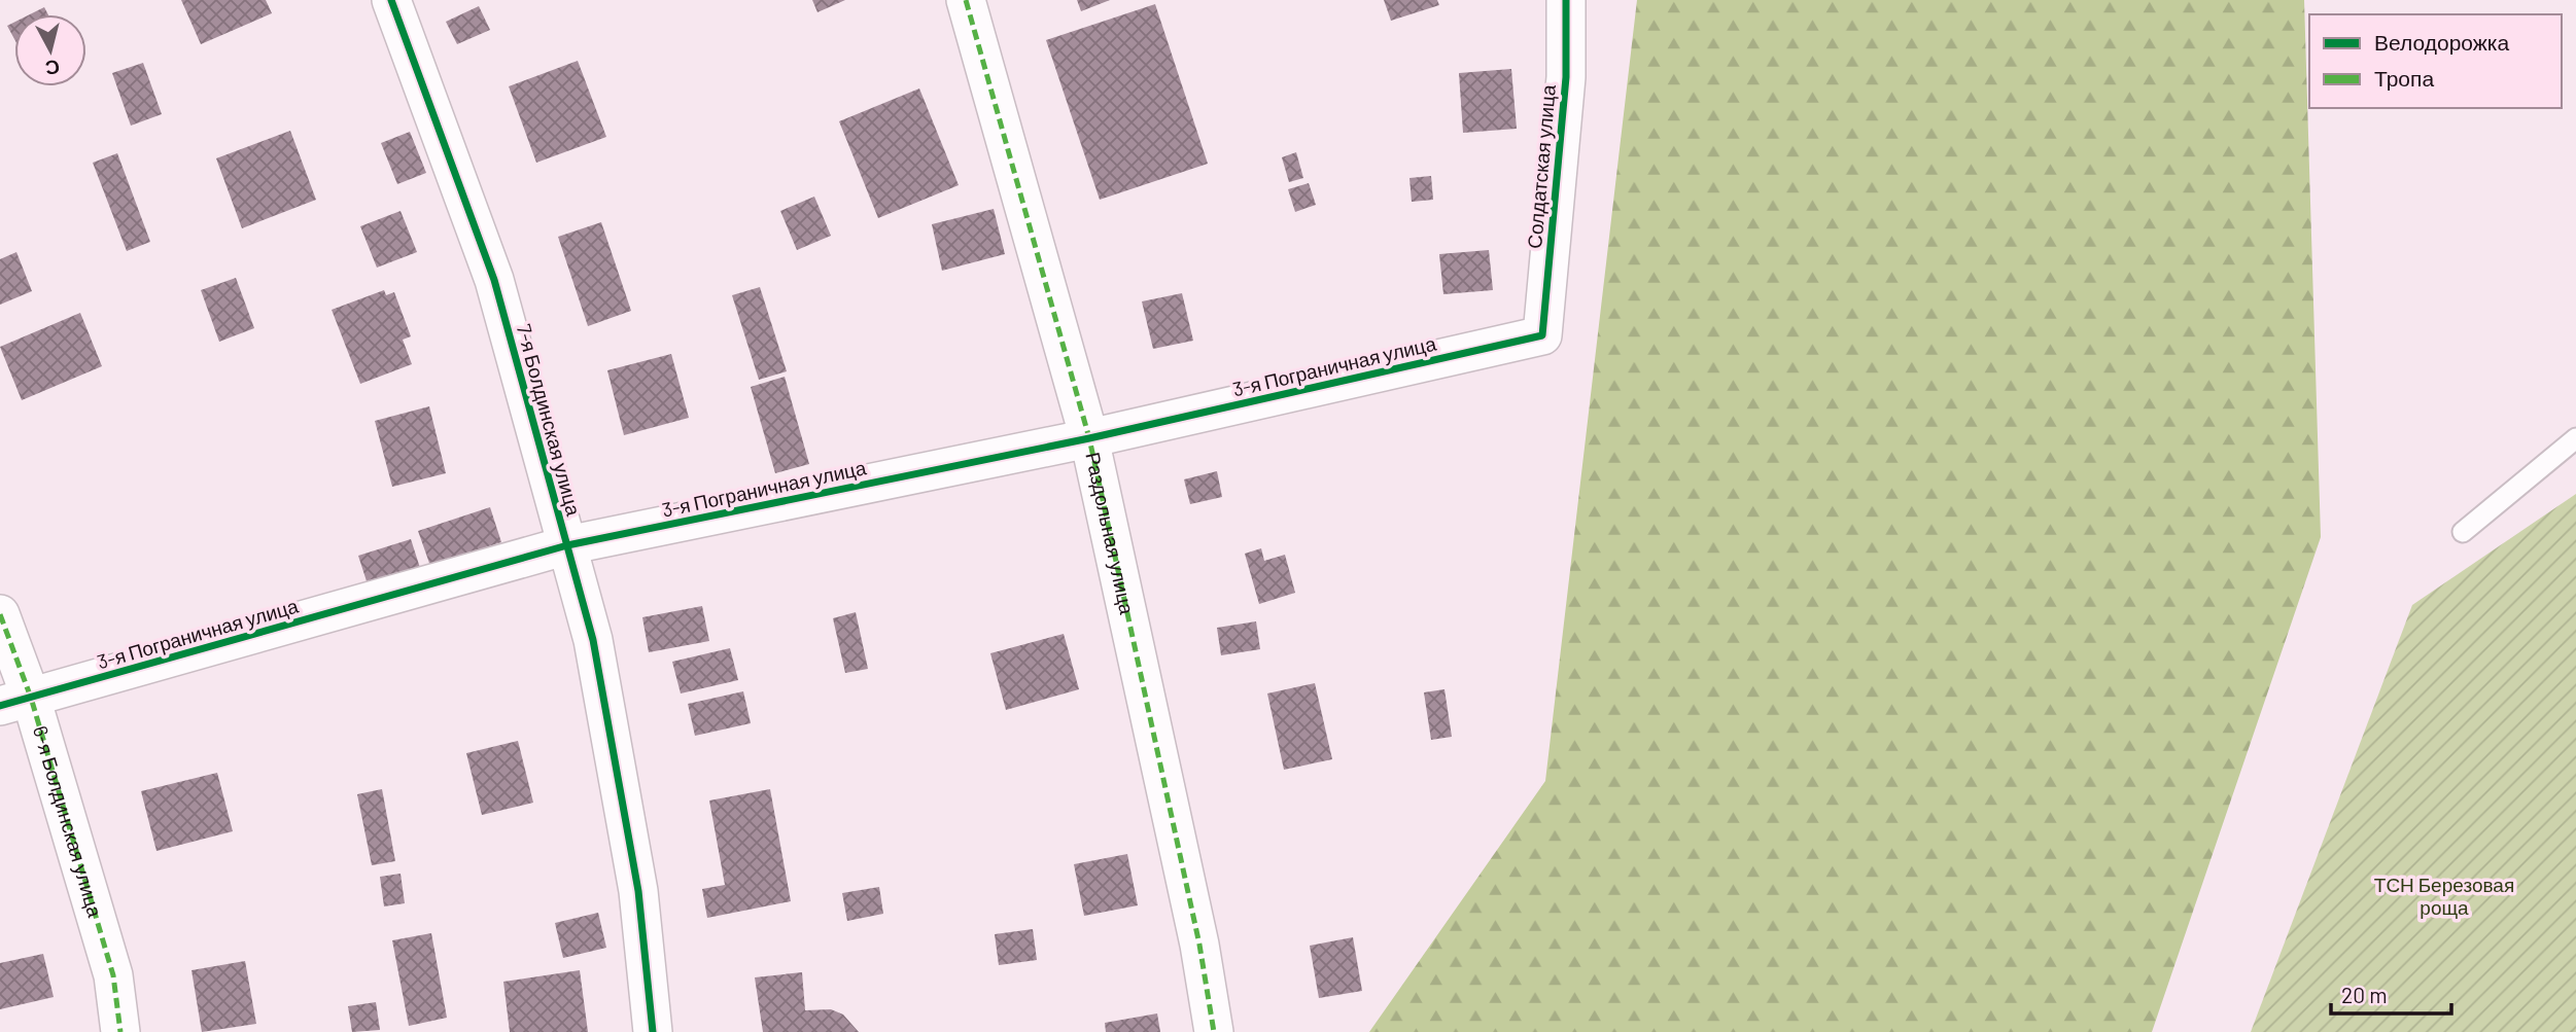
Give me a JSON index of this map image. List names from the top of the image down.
{
  "streets": {
    "street": [
      "Солдатская улица",
      "3-я Пограничная улица",
      "7-я Болдинская улица",
      "Раздольная улица",
      "6-я Болдинская улица"
    ]
  },
  "crossings": [
    ["Солдатская улица", "3-я Пограничная улица"],
    ["3-я Пограничная улица", "7-я Болдинская улица"],
    ["3-я Пограничная улица", "Раздольная улица"],
    ["3-я Пограничная улица", "6-я Болдинская улица"]
  ],
  "parks": ["ТСН Березовая роща"],
  "legend": ["Велодорожка", "Тропа"],
  "scale_bar": "20 m",
  "north": "bottom"
}
